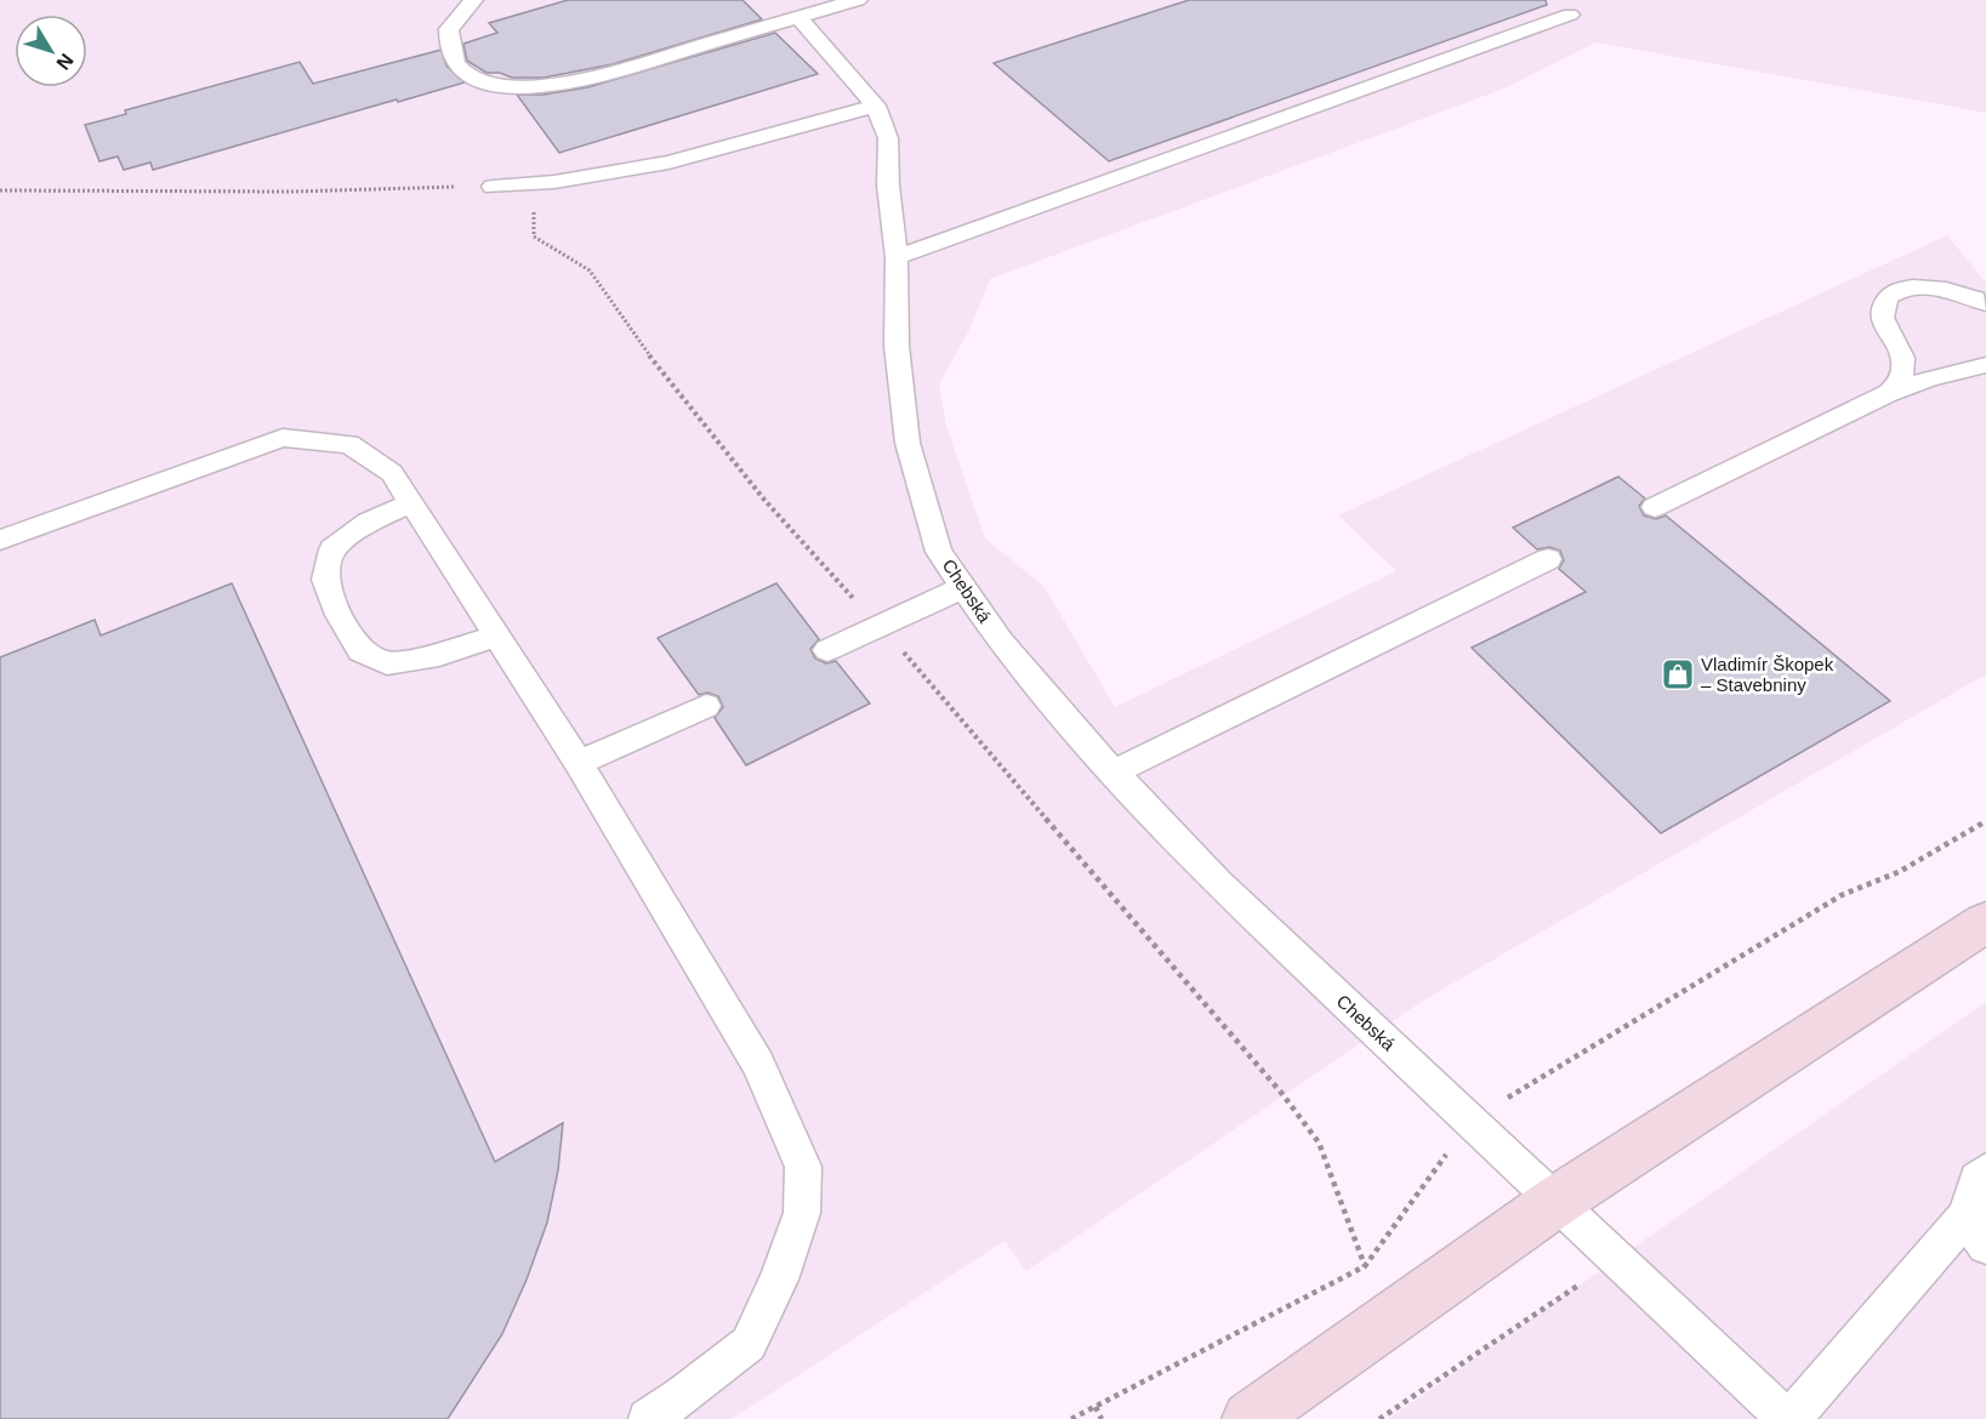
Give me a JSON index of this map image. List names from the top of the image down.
{
  "streets": {
    "lane": ["Chebská"]
  },
  "places": {
    "shop": ["Vladimír Škopek – Stavebniny"]
  },
  "north": "bottom right"
}
